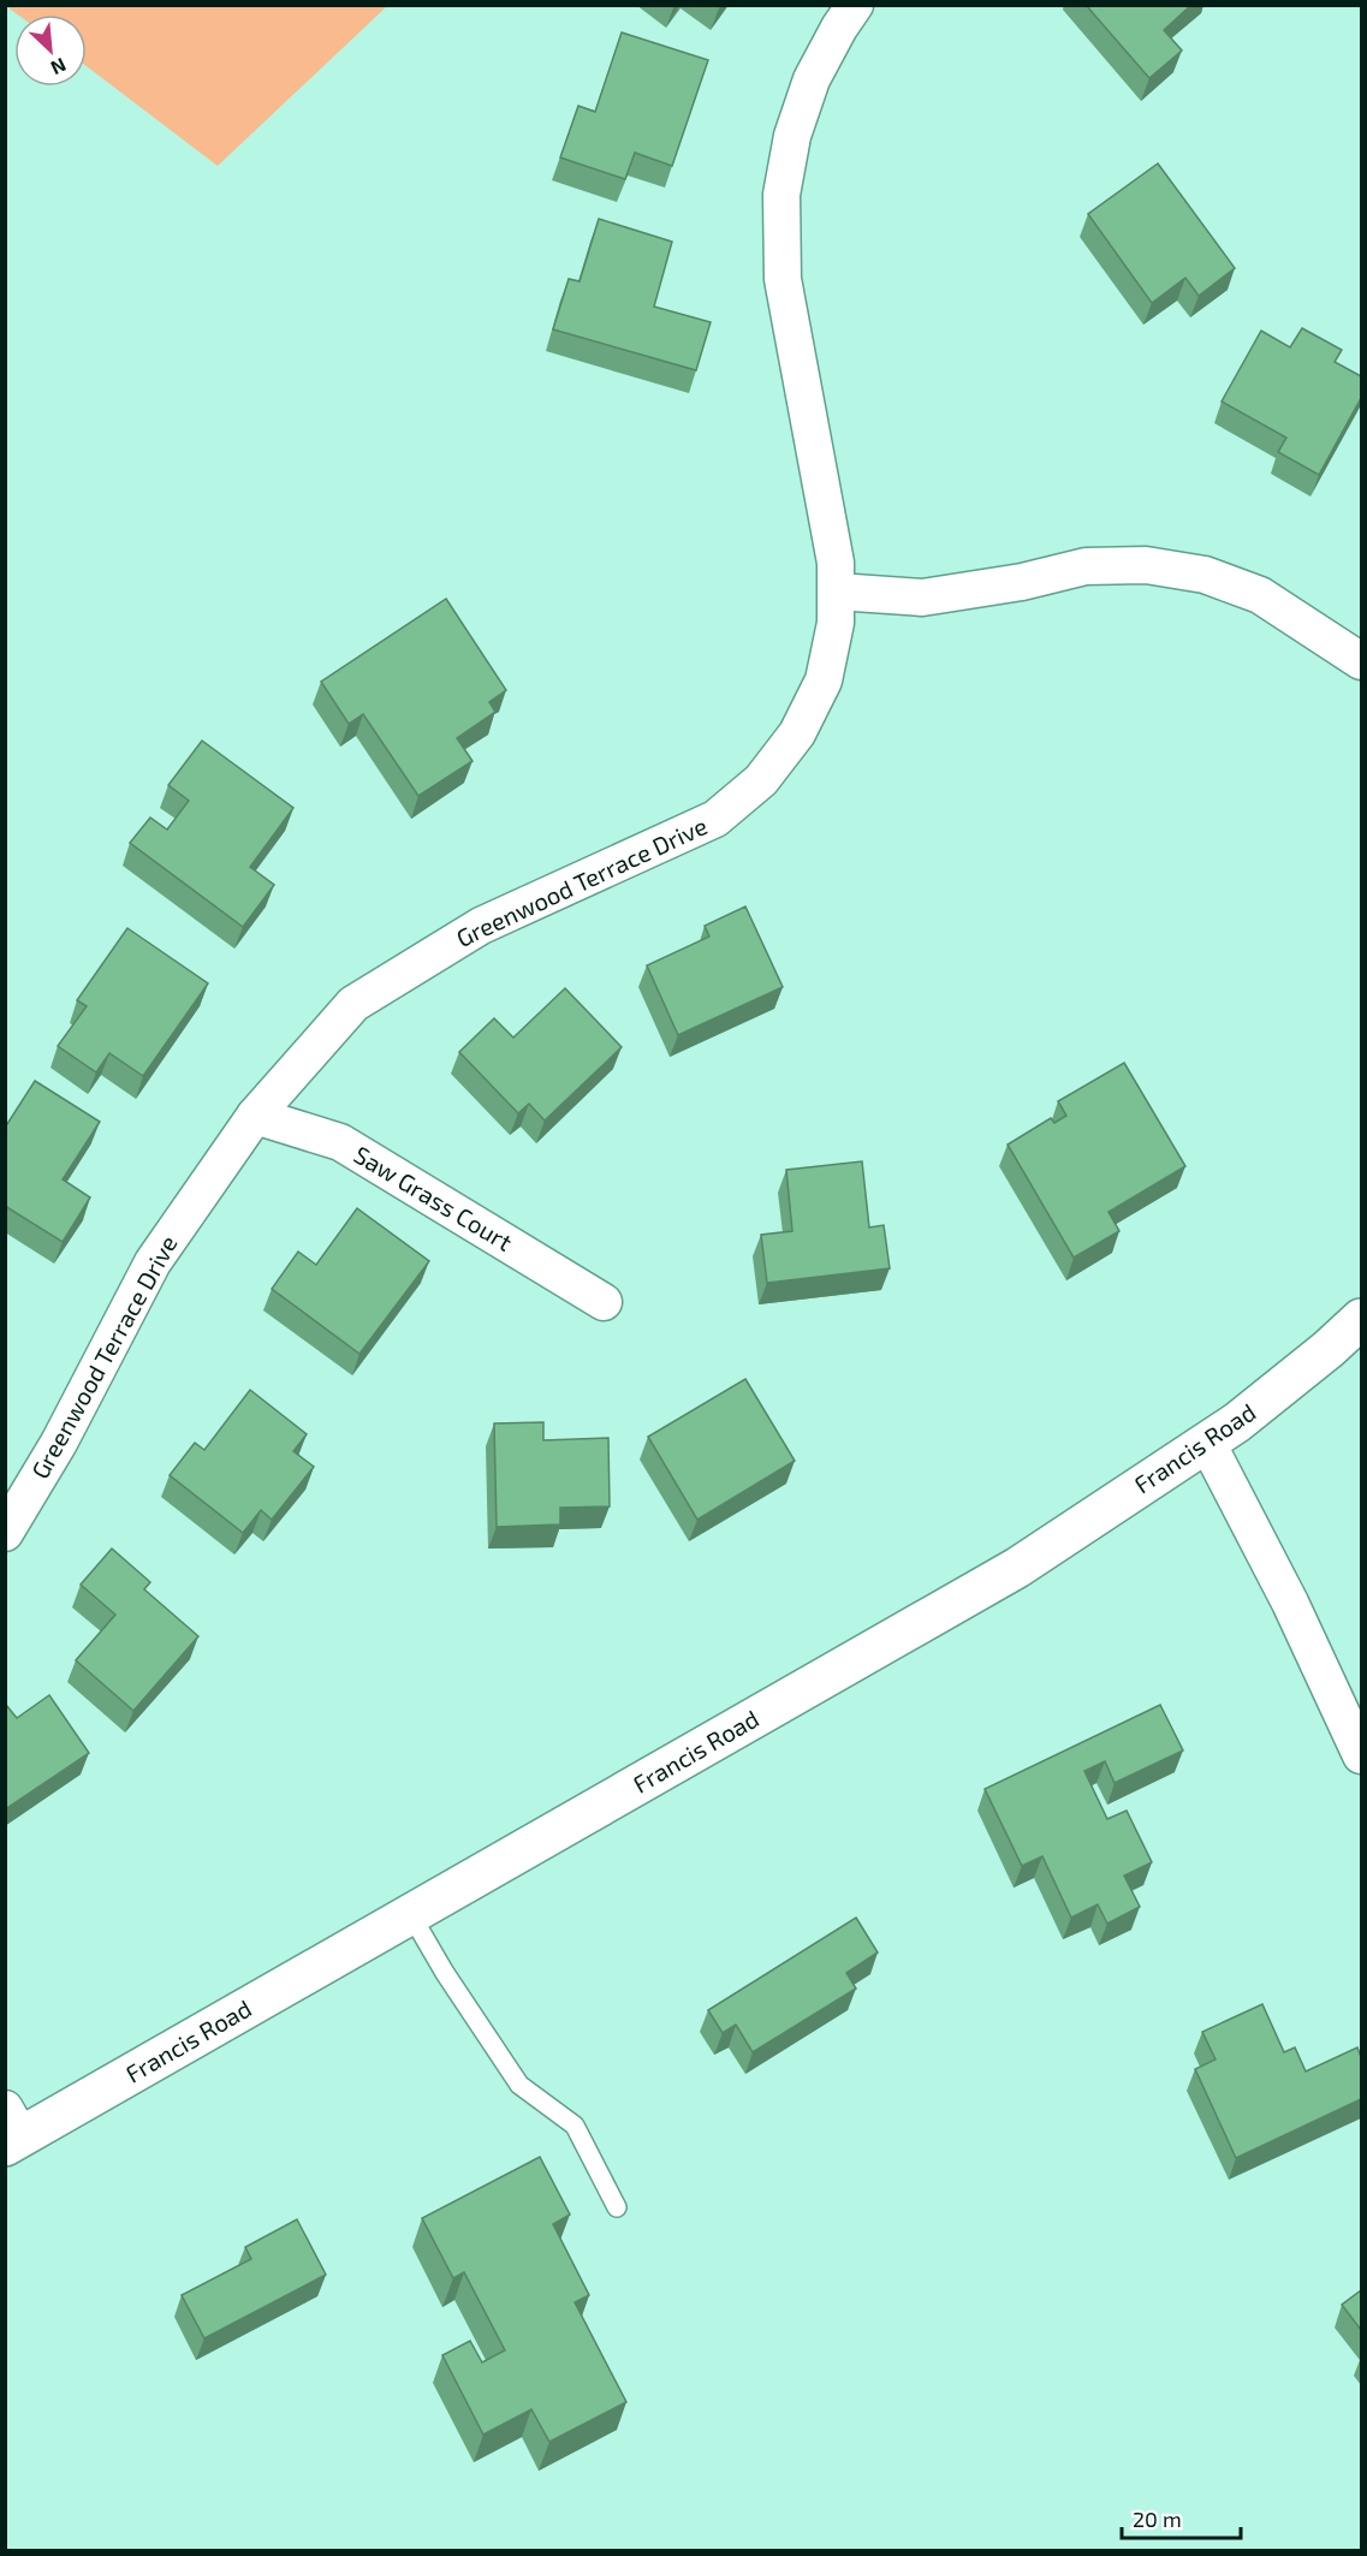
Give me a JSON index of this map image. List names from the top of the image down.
{
  "streets": {
    "street": ["Greenwood Terrace Drive", "Saw Grass Court", "Francis Road"]
  },
  "crossings": [
    ["Greenwood Terrace Drive", "Saw Grass Court"]
  ],
  "scale_bar": "20 m",
  "north": "bottom right"
}
